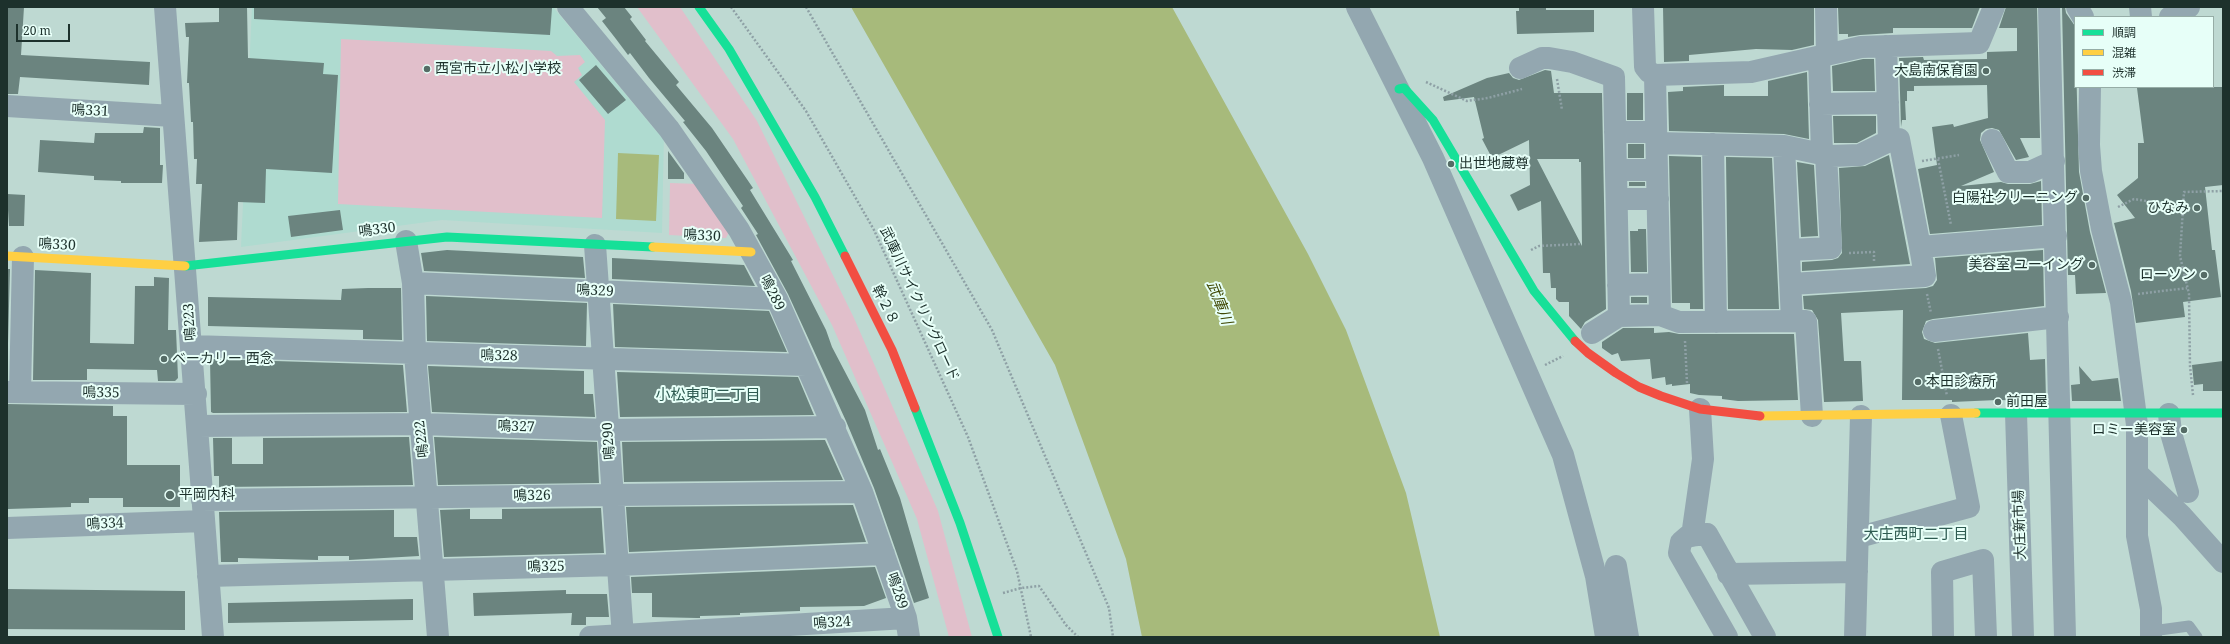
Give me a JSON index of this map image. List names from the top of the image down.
{
  "streets": {
    "street": [
      "鳴331",
      "鳴330",
      "鳴329",
      "鳴289",
      "幹２８",
      "鳴223",
      "鳴328",
      "鳴335",
      "鳴327",
      "鳴222",
      "鳴290",
      "鳴326",
      "鳴334",
      "大庄新市場",
      "鳴325",
      "鳴324"
    ],
    "path": ["武庫川サイクリングロード"]
  },
  "crossings": [
    ["鳴331", "鳴223"],
    ["鳴330", "鳴289"],
    ["鳴330", "鳴223"],
    ["鳴330", "鳴222"],
    ["鳴330", "鳴290"],
    ["鳴329", "鳴289"],
    ["鳴329", "鳴222"],
    ["鳴329", "鳴290"],
    ["鳴289", "鳴328"],
    ["鳴289", "鳴327"],
    ["鳴289", "鳴326"],
    ["鳴289", "鳴325"],
    ["鳴289", "鳴324"],
    ["鳴223", "鳴328"],
    ["鳴223", "鳴335"],
    ["鳴223", "鳴327"],
    ["鳴223", "鳴326"],
    ["鳴223", "鳴334"],
    ["鳴223", "鳴325"],
    ["鳴328", "鳴222"],
    ["鳴328", "鳴290"],
    ["鳴327", "鳴222"],
    ["鳴327", "鳴290"],
    ["鳴222", "鳴326"],
    ["鳴222", "鳴325"],
    ["鳴290", "鳴326"],
    ["鳴290", "鳴325"],
    ["鳴290", "鳴324"],
    ["鳴326", "鳴334"]
  ],
  "districts": ["小松東町二丁目", "大庄西町二丁目"],
  "water": ["武庫川"],
  "places": [
    "西宮市立小松小学校",
    "大島南保育園",
    "出世地蔵尊",
    "白陽社クリーニング",
    "ひなみ",
    "美容室 ユーイング",
    "ローソン",
    "ベーカリー 西念",
    "本田診療所",
    "前田屋",
    "ロミー美容室",
    "平岡内科"
  ],
  "legend": ["順調", "混雑", "渋滞"],
  "scale_bar": "20 m"
}
